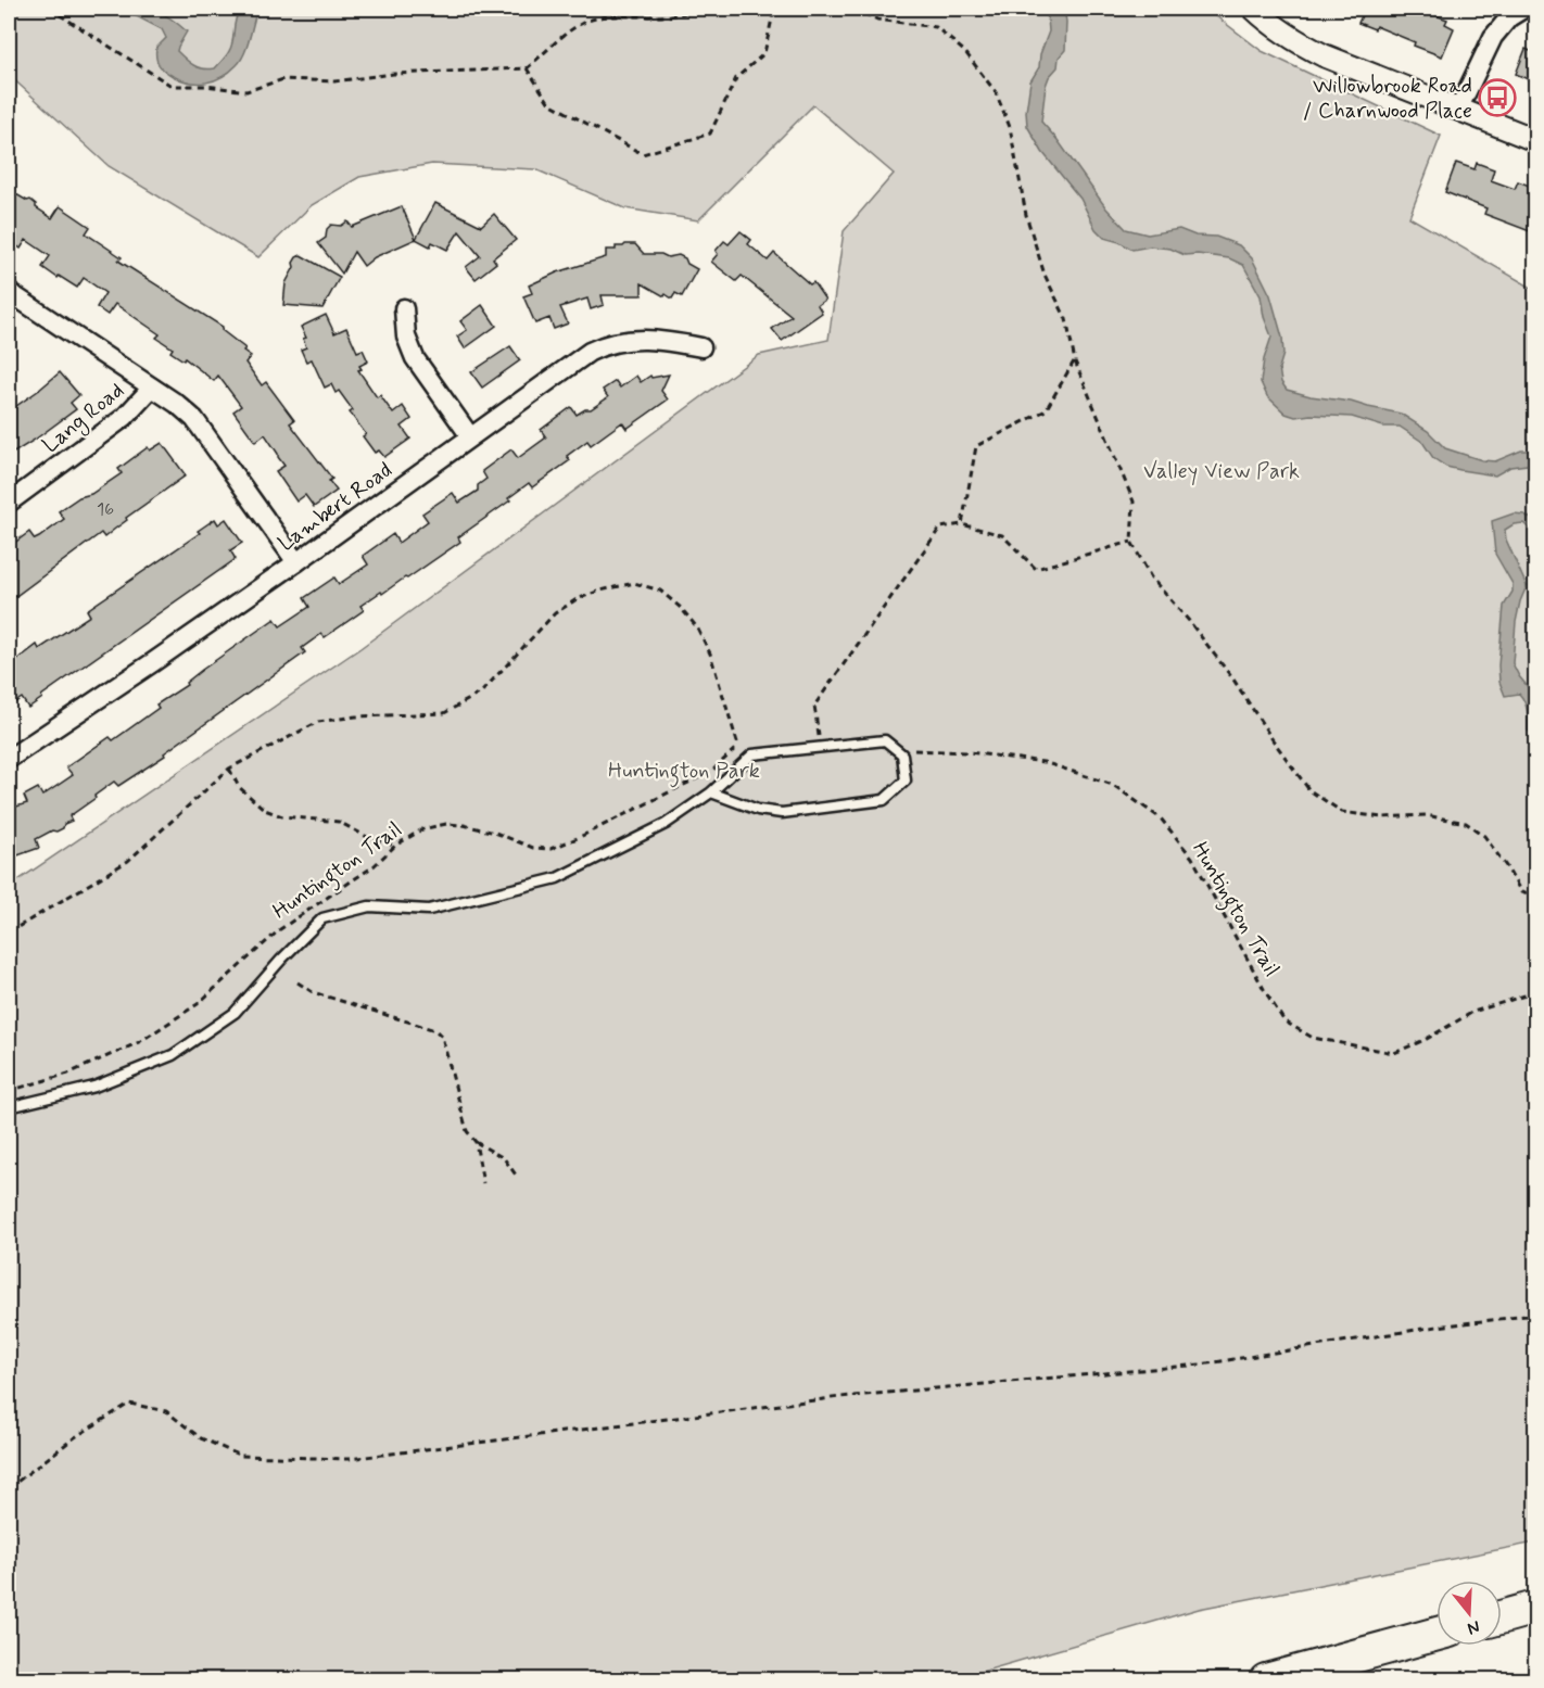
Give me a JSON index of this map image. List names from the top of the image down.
{
  "streets": {
    "street": ["Lang Road", "Lambert Road"],
    "path": ["Huntington Trail"]
  },
  "parks": ["Valley View Park", "Huntington Park"],
  "places": {
    "bus stop": ["Willowbrook Road / Charnwood Place"]
  },
  "house_numbers": ["16"],
  "north": "bottom"
}
